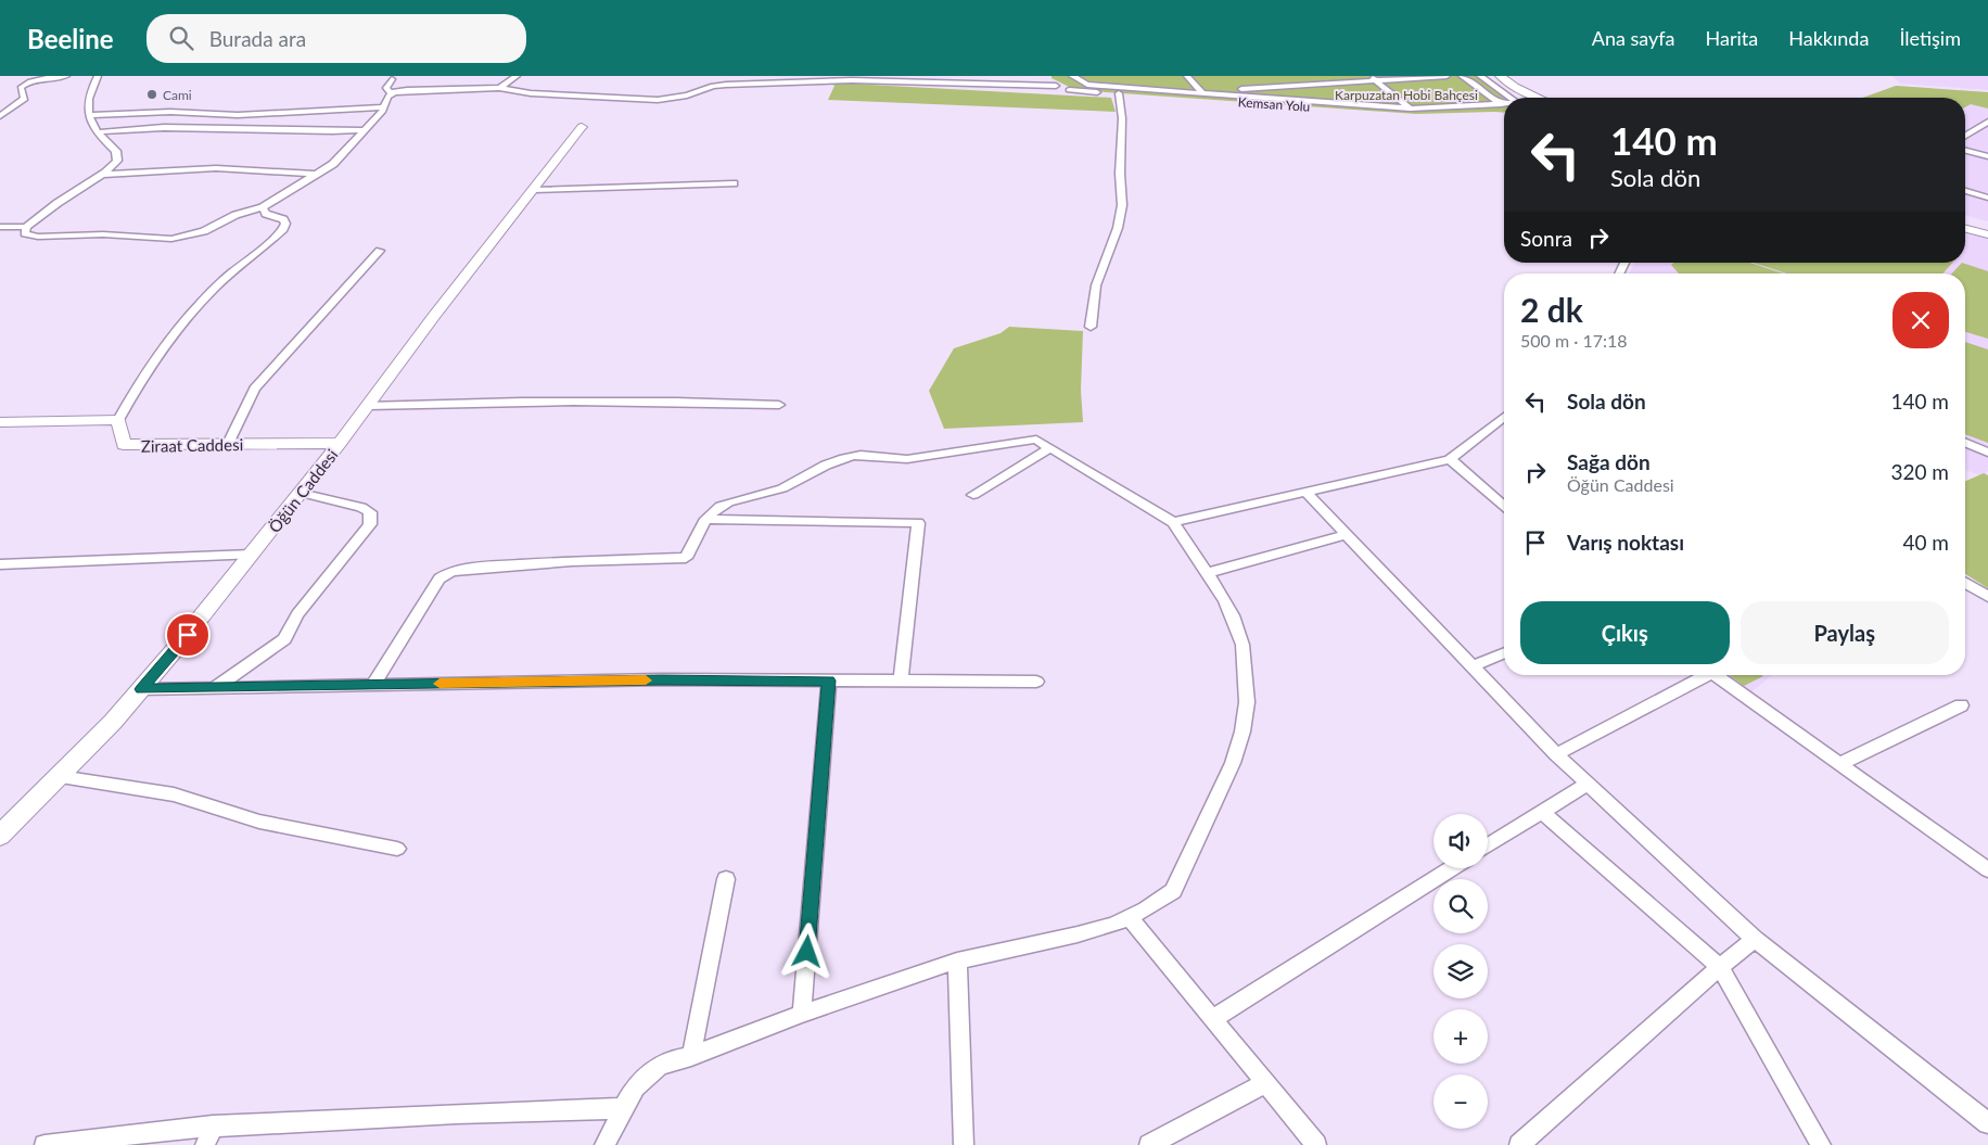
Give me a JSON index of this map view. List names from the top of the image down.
{
  "streets": {
    "street": ["Kemsan Yolu", "Ziraat Caddesi", "Öğün Caddesi"]
  },
  "crossings": [
    ["Ziraat Caddesi", "Öğün Caddesi"]
  ],
  "parks": ["Karpuzatan Hobi Bahçesi"],
  "places": ["Cami"],
  "page": {
    "header": "Beeline",
    "search": "Burada ara",
    "nav": [
      "Ana sayfa",
      "Harita",
      "Hakkında",
      "İletişim"
    ],
    "turn": ["140 m", "Sola dön"],
    "then": "Sonra",
    "heading": ["2 dk", "500 m · 17:18"],
    "list": [
      {
        "name": "Sola dön",
        "value": "140 m"
      },
      {
        "name": "Sağa dön",
        "note": "Öğün Caddesi",
        "value": "320 m"
      },
      {
        "name": "Varış noktası",
        "value": "40 m"
      }
    ],
    "buttons": ["Çıkış", "Paylaş"],
    "map_buttons": ["+", "−"]
  }
}
